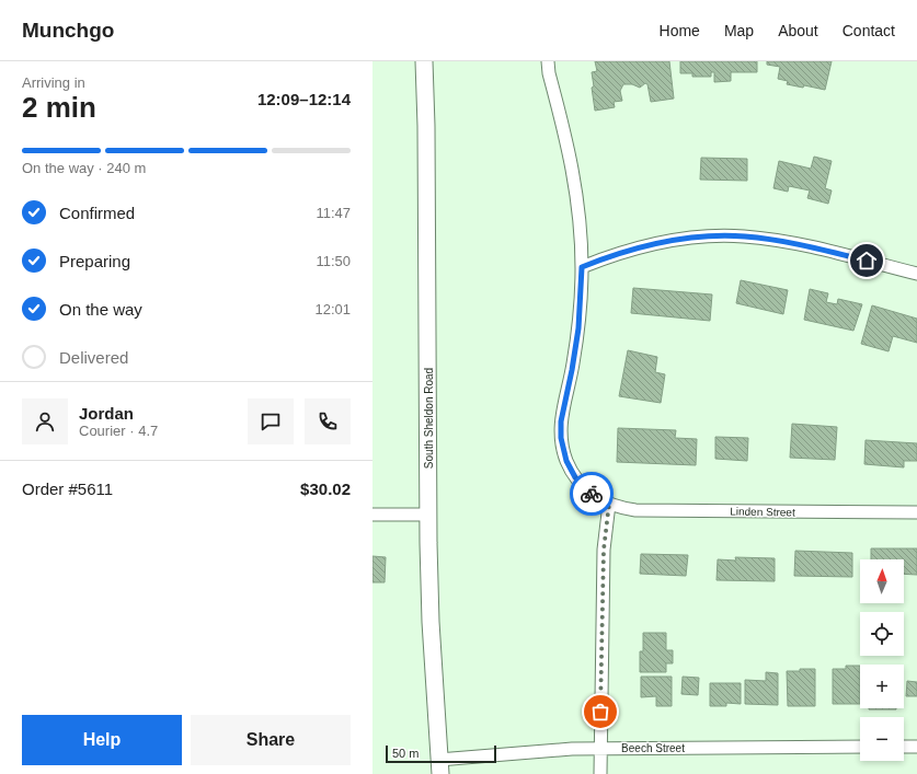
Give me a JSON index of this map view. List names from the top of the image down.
{
  "streets": {
    "main road": ["South Sheldon Road"],
    "street": ["Linden Street", "Beech Street"]
  },
  "crossings": [
    ["South Sheldon Road", "Beech Street"]
  ],
  "scale_bar": "50 m",
  "north": "top",
  "page": {
    "header": "Munchgo",
    "nav": [
      "Home",
      "Map",
      "About",
      "Contact"
    ],
    "heading": ["2 min", "Arriving in", "12:09–12:14"],
    "panel": [
      "Jordan",
      "Courier · 4.7",
      "Order #5611",
      "$30.02"
    ],
    "bar": "On the way · 240 m",
    "list": [
      ["Confirmed", "11:47"],
      ["Preparing", "11:50"],
      ["On the way", "12:01"],
      "Delivered"
    ],
    "map_buttons": ["+", "−"],
    "buttons": ["Help", "Share"],
    "scale": "50 m"
  }
}
